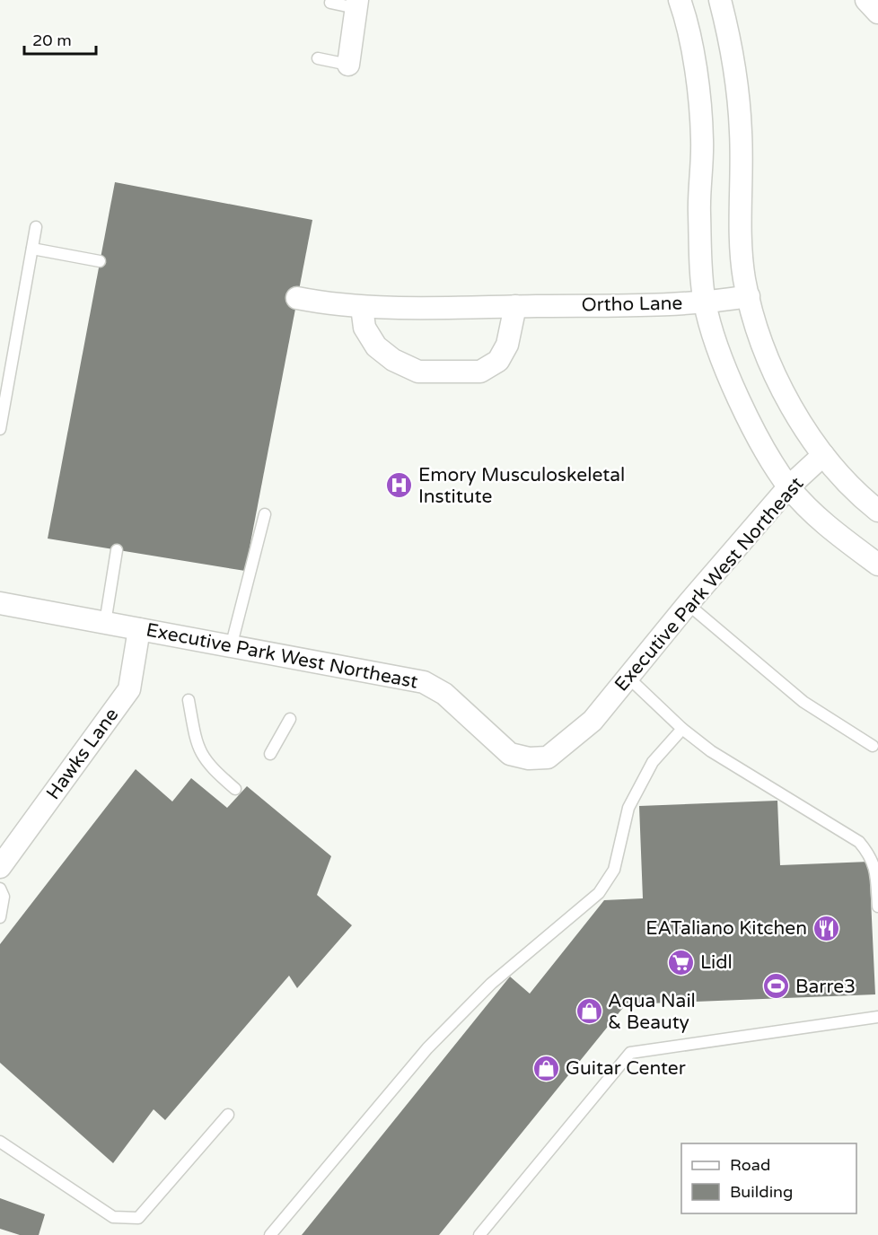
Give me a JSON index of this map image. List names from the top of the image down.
{
  "streets": {
    "street": ["Ortho Lane", "Executive Park West Northeast", "Hawks Lane"]
  },
  "crossings": [
    ["Executive Park West Northeast", "Hawks Lane"]
  ],
  "places": {
    "hospital": ["Emory Musculoskeletal Institute"],
    "restaurant": ["EATaliano Kitchen"],
    "supermarket": ["Lidl"],
    "sports": ["Barre3"],
    "shop": ["Aqua Nail & Beauty", "Guitar Center"]
  },
  "legend": ["Road", "Building"],
  "scale_bar": "20 m"
}
